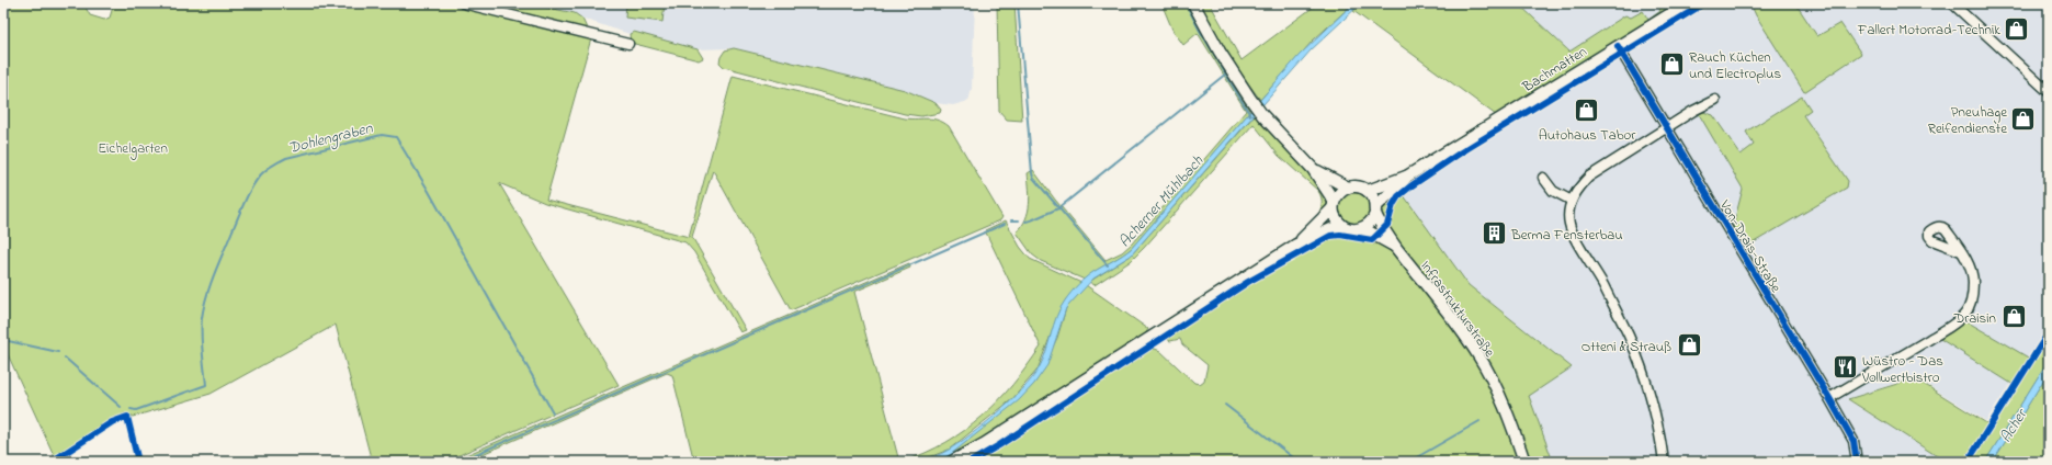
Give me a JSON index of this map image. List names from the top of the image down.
{
  "streets": {
    "street": ["Bachmatten", "Von-Drais-Straße", "Infrastrukturstraße"]
  },
  "crossings": [
    ["Bachmatten", "Von-Drais-Straße"]
  ],
  "water": ["Dohlengraben", "Acherner Mühlbach", "Acher"],
  "parks": ["Eichelgarten"],
  "places": {
    "shop": [
      "Fallert Motorrad-Technik",
      "Rauch Küchen und Electroplus",
      "Autohaus Tabor",
      "Pneuhage Reifendienste",
      "Draisin",
      "Otteni & Strauß"
    ],
    "building": ["Berma Fensterbau"],
    "restaurant": ["Wüstro - Das Vollwertbistro"]
  }
}
